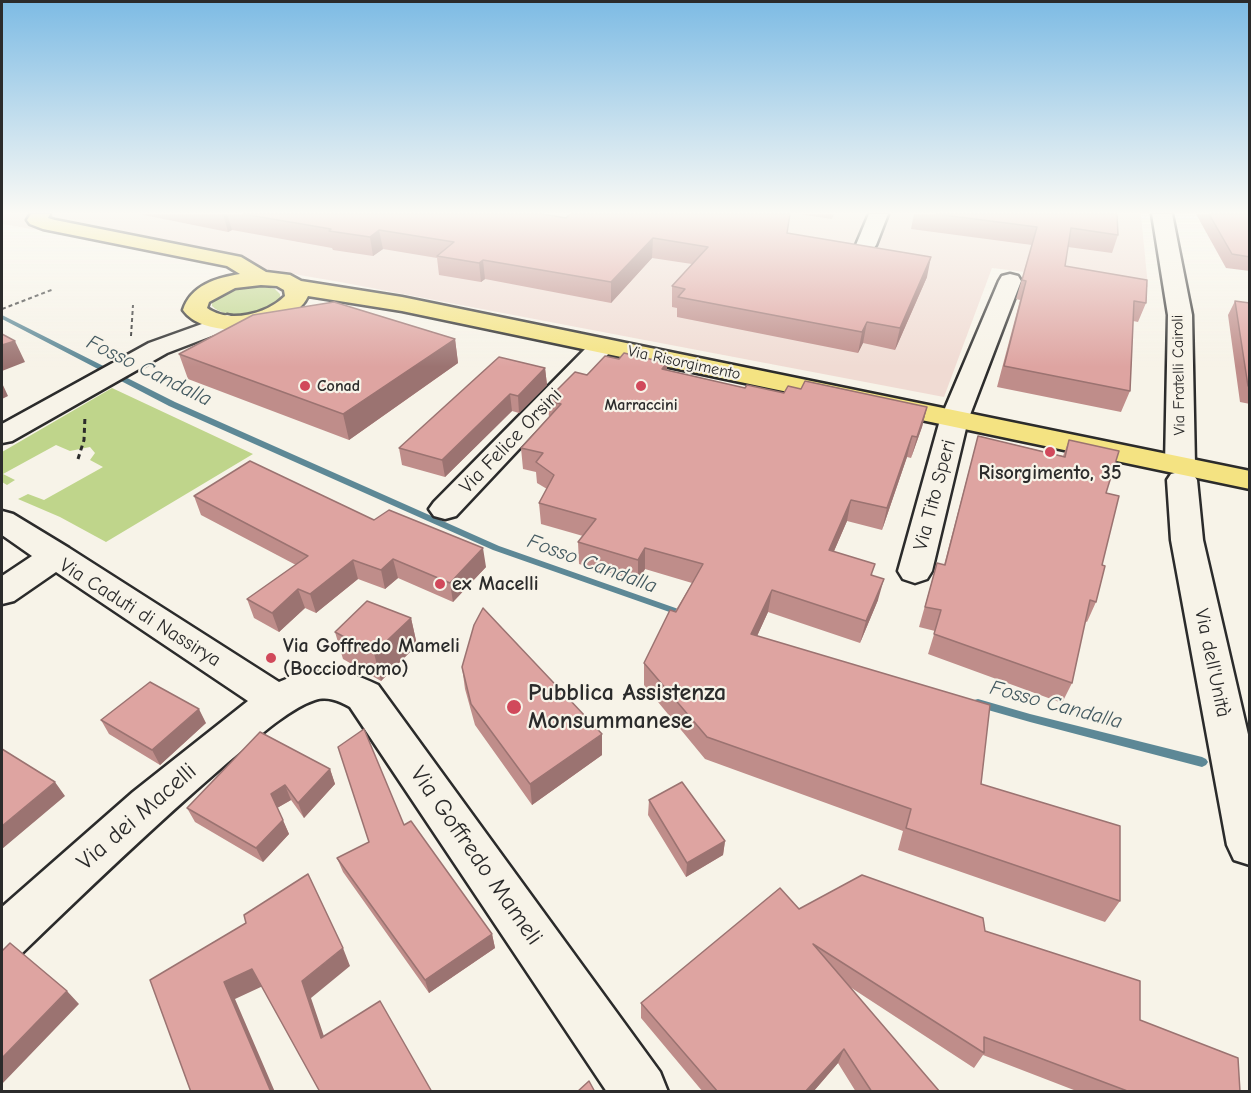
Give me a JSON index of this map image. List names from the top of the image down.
{
  "streets": {
    "main road": ["Via Risorgimento"],
    "street": [
      "Via Fratelli Cairoli",
      "Via Felice Orsini",
      "Via Tito Speri",
      "Via Caduti di Nassirya",
      "Via dell'Unità",
      "Via dei Macelli",
      "Via Goffredo Mameli"
    ]
  },
  "crossings": [
    ["Via Risorgimento", "Via Fratelli Cairoli"],
    ["Via Risorgimento", "Via Felice Orsini"],
    ["Via Risorgimento", "Via Tito Speri"],
    ["Via Risorgimento", "Via dell'Unità"],
    ["Via Fratelli Cairoli", "Via dell'Unità"],
    ["Via Caduti di Nassirya", "Via dei Macelli"],
    ["Via Caduti di Nassirya", "Via Goffredo Mameli"],
    ["Via dei Macelli", "Via Goffredo Mameli"]
  ],
  "water": ["Fosso Candalla"],
  "places": [
    "Conad",
    "Marraccini",
    "Risorgimento, 35",
    "ex Macelli",
    "Via Goffredo Mameli (Bocciodromo)",
    "Pubblica Assistenza Monsummanese"
  ]
}
